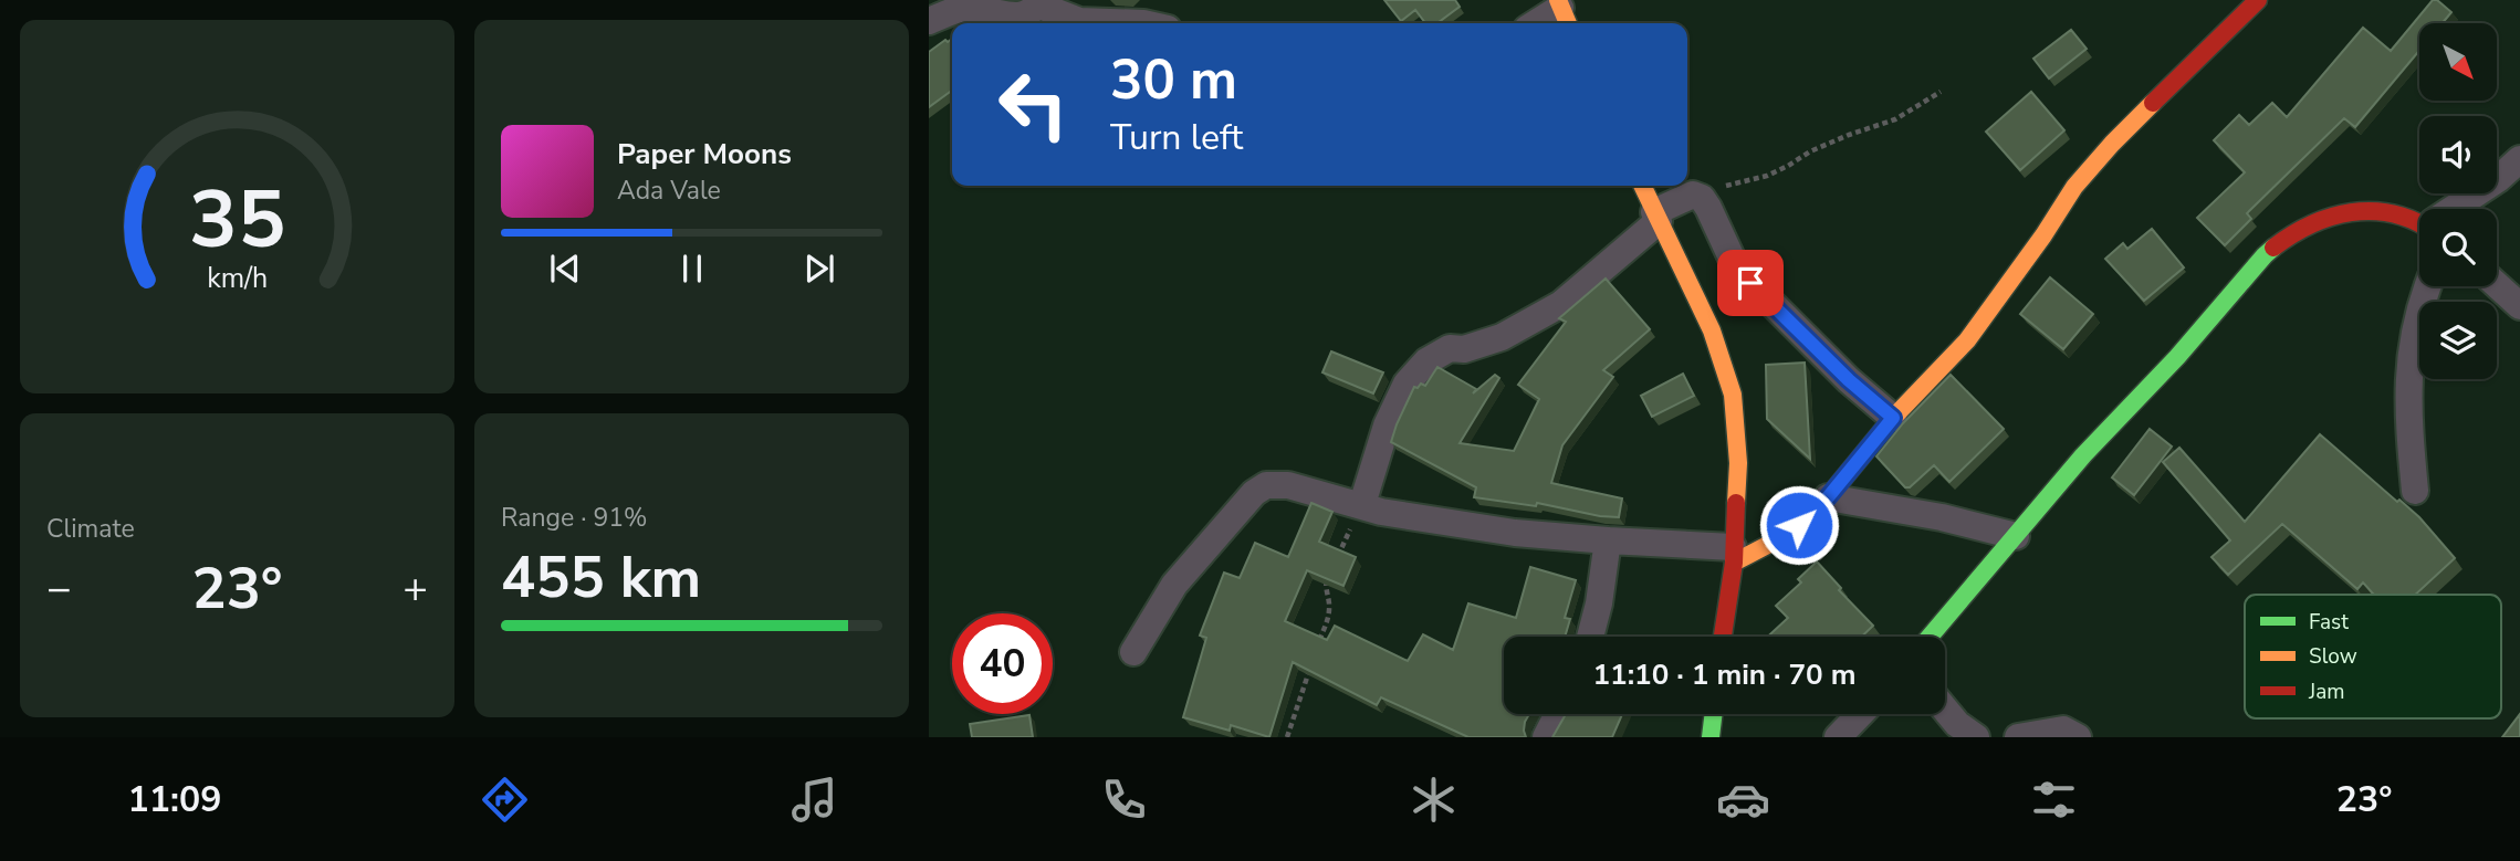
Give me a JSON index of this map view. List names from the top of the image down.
{
  "legend": ["Fast", "Slow", "Jam"],
  "north": "bottom right",
  "page": {
    "turn": ["30 m", "Turn left"],
    "song": ["Paper Moons", "Ada Vale"],
    "tile": [
      "Climate",
      ["Range · 91%", "455 km"]
    ],
    "heat": ["−", "23°", "+"],
    "limit": "40",
    "trip": "11:10 · 1 min · 70 m",
    "tabs": ["11:09", "23°"],
    "gauge": ["35", "km/h"]
  }
}
